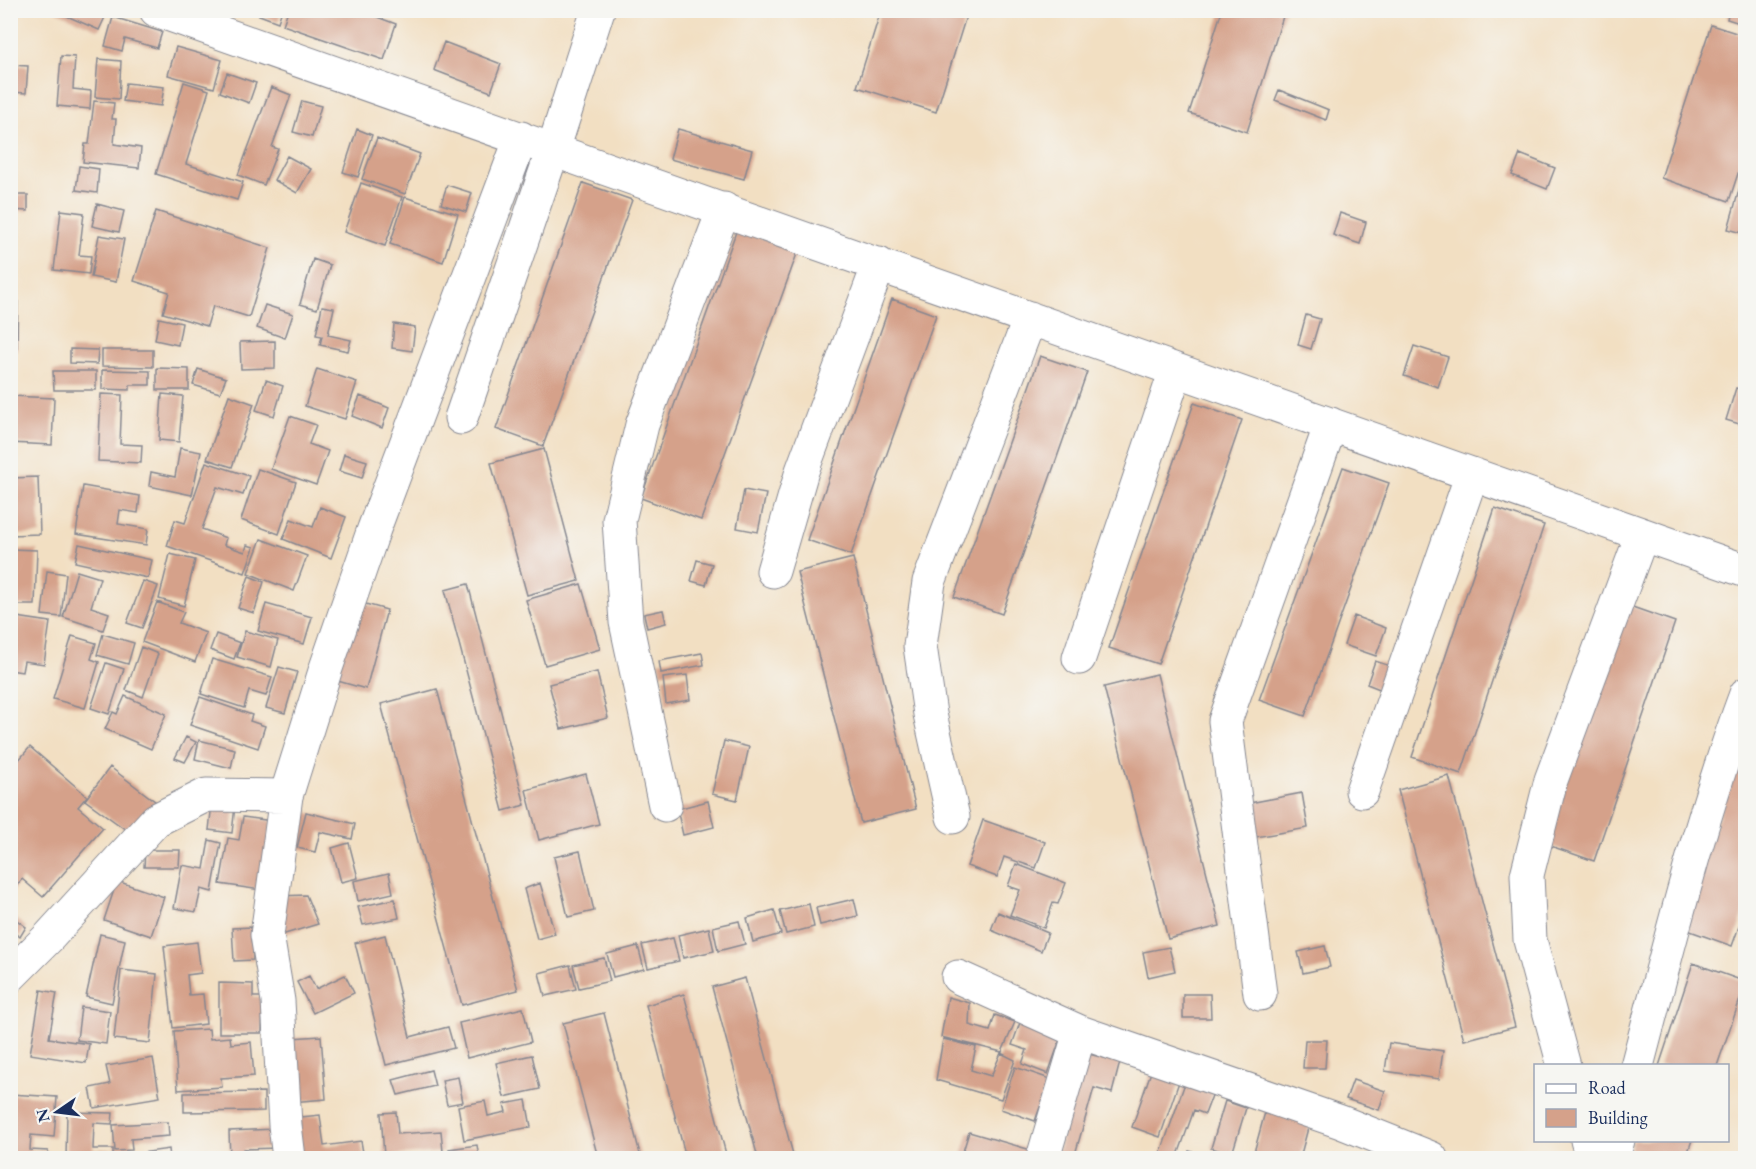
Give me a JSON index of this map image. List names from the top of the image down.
{
  "legend": ["Road", "Building"],
  "north": "left"
}
